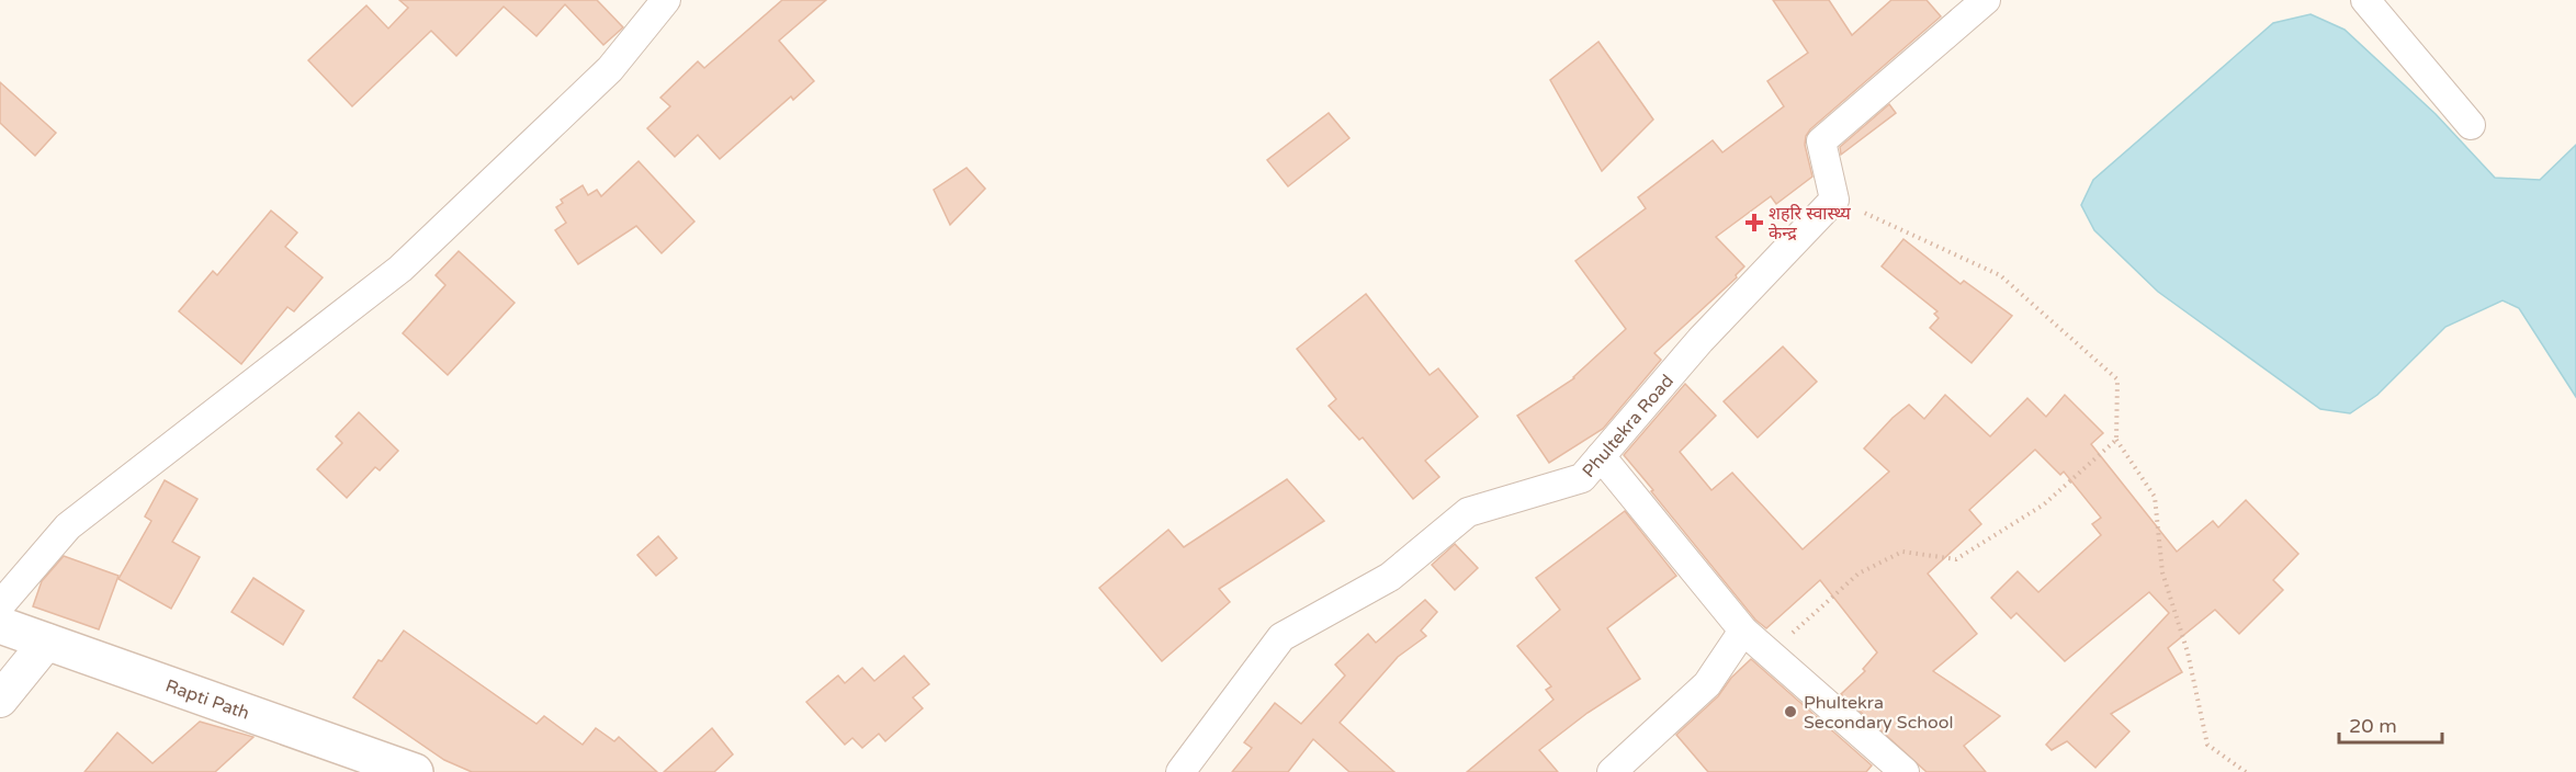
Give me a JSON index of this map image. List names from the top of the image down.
{
  "streets": {
    "main road": ["Rapti Path"],
    "street": ["Phultekra Road"]
  },
  "places": {
    "health": ["शहरि स्वास्थ्य केन्द्र"],
    "other": ["Phultekra Secondary School"]
  },
  "scale_bar": "20 m"
}
